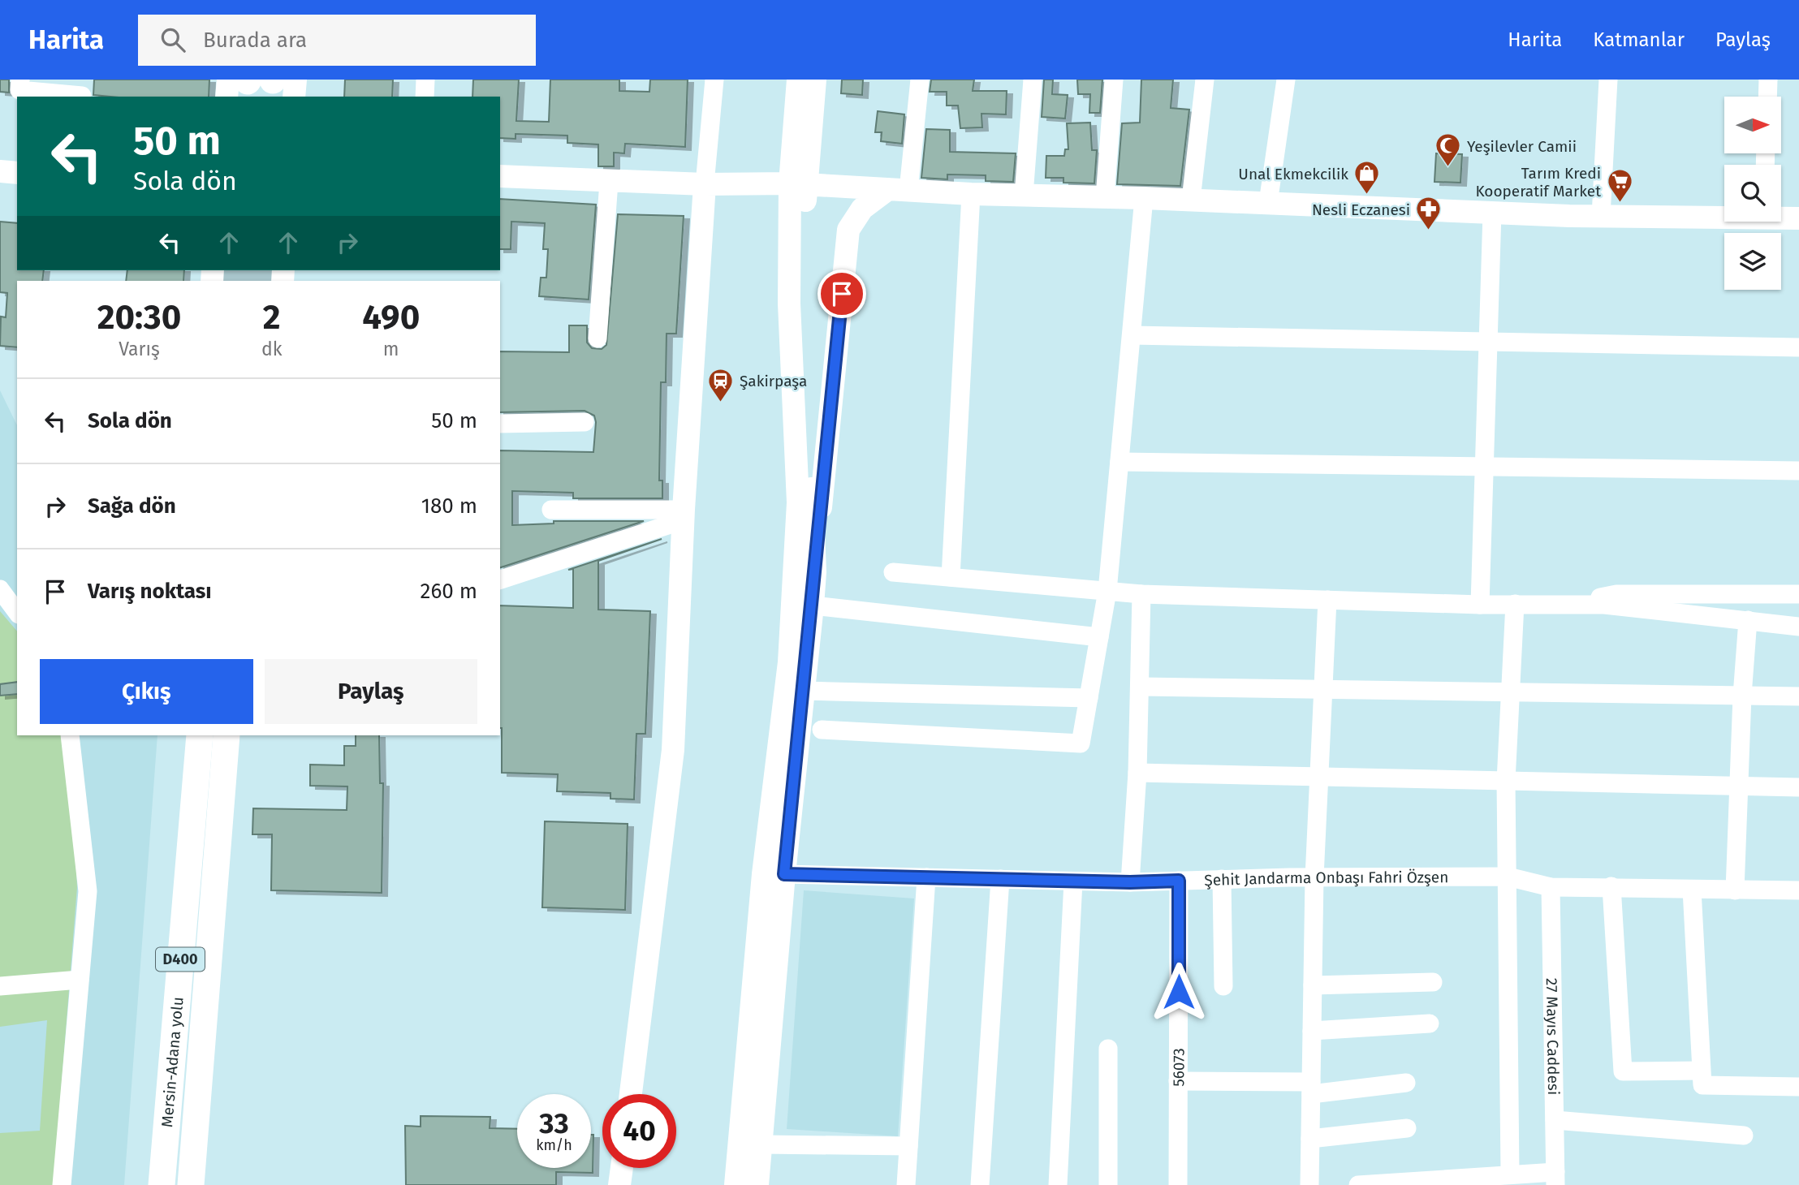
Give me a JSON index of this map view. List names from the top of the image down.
{
  "streets": {
    "highway": ["D400", "Mersin-Adana yolu"],
    "street": ["Şehit Jandarma Onbaşı Fahri Özşen", "27 Mayıs Caddesi", "56073"]
  },
  "crossings": [
    ["Şehit Jandarma Onbaşı Fahri Özşen", "27 Mayıs Caddesi"],
    ["Şehit Jandarma Onbaşı Fahri Özşen", "56073"]
  ],
  "places": {
    "mosque": ["Yeşilevler Camii"],
    "shop": ["Unal Ekmekcilik"],
    "supermarket": ["Tarım Kredi Kooperatif Market"],
    "pharmacy": ["Nesli Eczanesi"],
    "station": ["Şakirpaşa"]
  },
  "north": "right",
  "page": {
    "header": "Harita",
    "search": "Burada ara",
    "nav": ["Harita", "Katmanlar", "Paylaş"],
    "turn": ["50 m", "Sola dön"],
    "eta": [
      "20:30",
      "Varış",
      "2",
      "dk",
      "490",
      "m"
    ],
    "list": [
      {
        "name": "Sola dön",
        "value": "50 m"
      },
      {
        "name": "Sağa dön",
        "value": "180 m"
      },
      {
        "name": "Varış noktası",
        "value": "260 m"
      }
    ],
    "buttons": ["Çıkış", "Paylaş"],
    "speed": "33 km/h",
    "limit": "40"
  }
}
